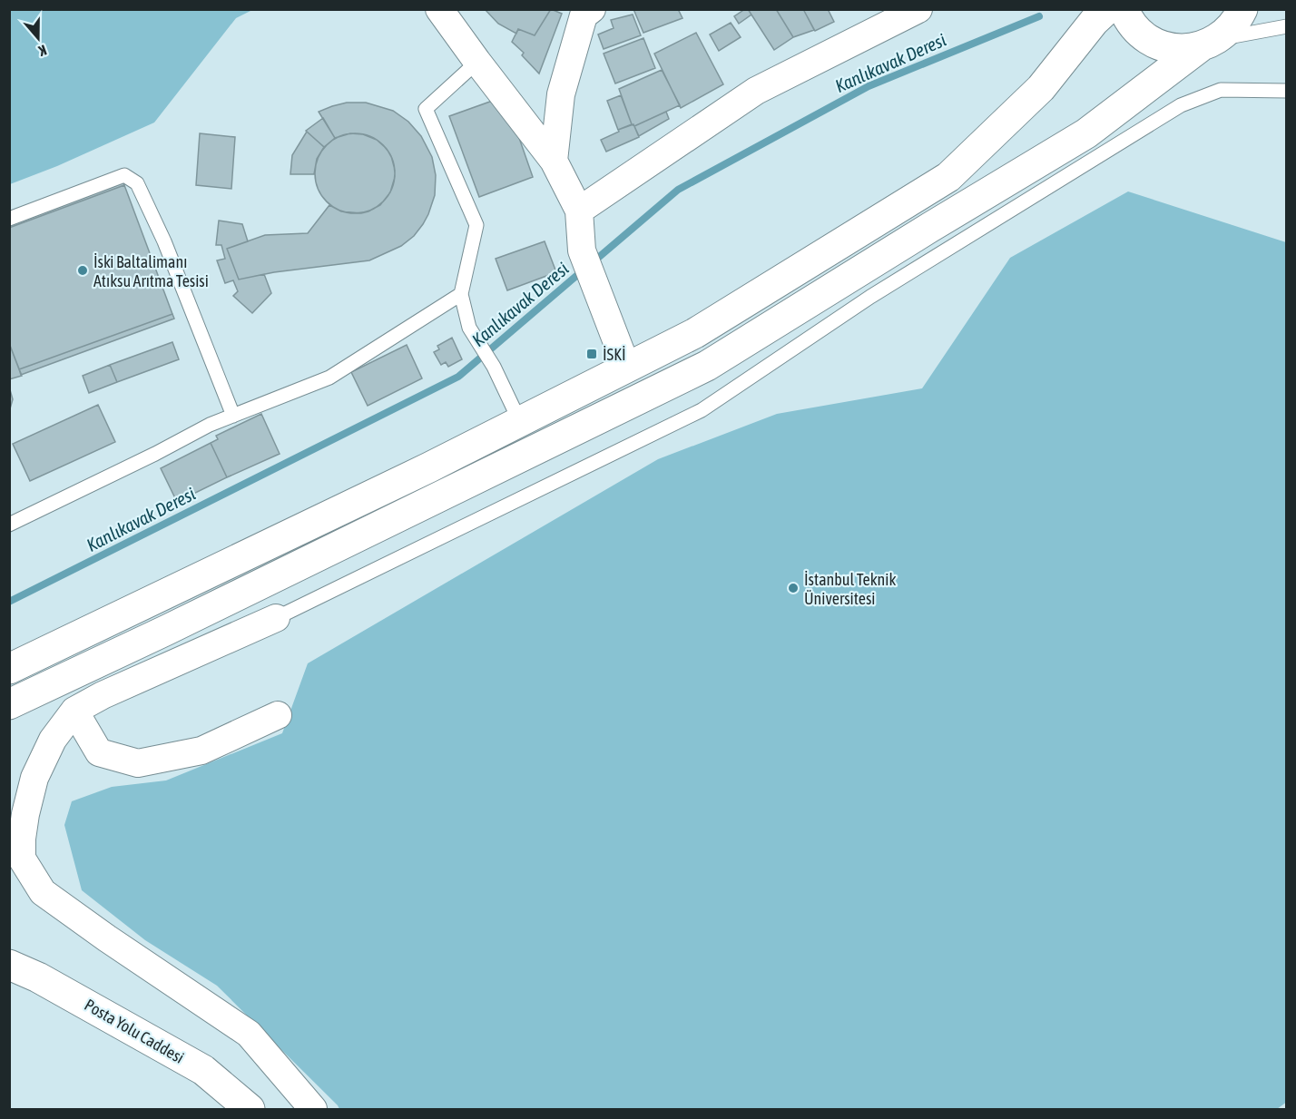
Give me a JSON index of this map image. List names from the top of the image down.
{
  "streets": {
    "main road": ["Posta Yolu Caddesi"]
  },
  "water": ["Kanlıkavak Deresi"],
  "places": {
    "other": ["İski Baltalimanı Atıksu Arıtma Tesisi", "İstanbul Teknik Üniversitesi"],
    "transit": ["İSKİ"]
  },
  "north": "bottom"
}
